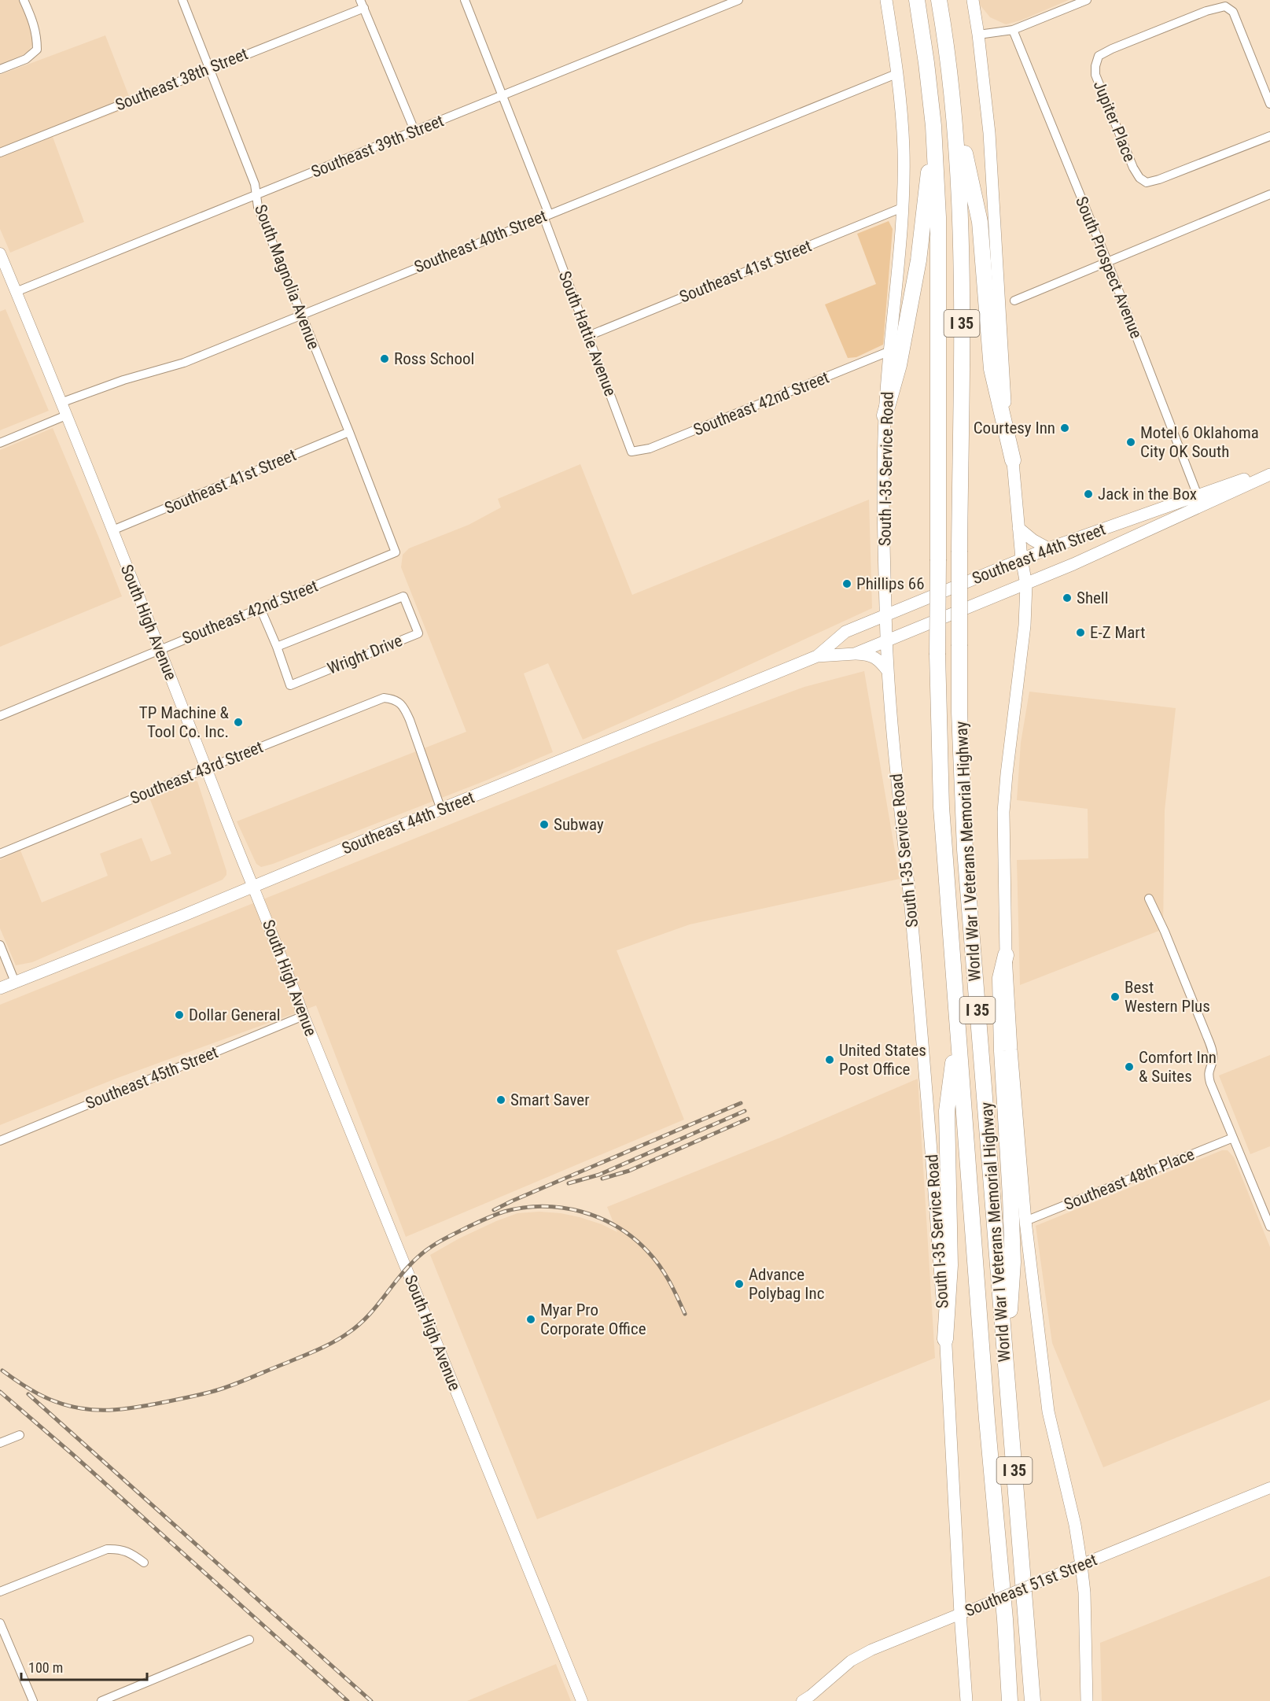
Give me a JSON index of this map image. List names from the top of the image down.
{
  "streets": {
    "highway": ["I 35", "World War I Veterans Memorial Highway"],
    "main road": ["South I-35 Service Road", "Southeast 44th Street"],
    "street": [
      "Southeast 38th Street",
      "Jupiter Place",
      "Southeast 39th Street",
      "Southeast 40th Street",
      "South Prospect Avenue",
      "Southeast 41st Street",
      "South Magnolia Avenue",
      "South Hattie Avenue",
      "Southeast 42nd Street",
      "South High Avenue",
      "Wright Drive",
      "Southeast 43rd Street",
      "Southeast 45th Street",
      "Southeast 48th Place",
      "Southeast 51st Street"
    ]
  },
  "crossings": [
    ["Southeast 38th Street", "South Magnolia Avenue"],
    ["Southeast 39th Street", "South Magnolia Avenue"],
    ["Southeast 39th Street", "South Hattie Avenue"],
    ["Southeast 39th Street", "South High Avenue"],
    ["Southeast 40th Street", "South Magnolia Avenue"],
    ["Southeast 40th Street", "South Hattie Avenue"],
    ["Southeast 40th Street", "South I-35 Service Road"],
    ["Southeast 40th Street", "South High Avenue"],
    ["South Prospect Avenue", "Southeast 44th Street"],
    ["Southeast 41st Street", "South Magnolia Avenue"],
    ["Southeast 41st Street", "South Hattie Avenue"],
    ["Southeast 41st Street", "South I-35 Service Road"],
    ["Southeast 41st Street", "South High Avenue"],
    ["South Magnolia Avenue", "Southeast 42nd Street"],
    ["South Hattie Avenue", "Southeast 42nd Street"],
    ["Southeast 42nd Street", "South I-35 Service Road"],
    ["Southeast 42nd Street", "South High Avenue"],
    ["Southeast 42nd Street", "Wright Drive"],
    ["South I-35 Service Road", "Southeast 44th Street"],
    ["South I-35 Service Road", "Southeast 51st Street"],
    ["Southeast 44th Street", "South High Avenue"],
    ["Southeast 44th Street", "Southeast 43rd Street"],
    ["South High Avenue", "Southeast 43rd Street"],
    ["South High Avenue", "Southeast 45th Street"]
  ],
  "places": [
    "Ross School",
    "Courtesy Inn",
    "Motel 6 Oklahoma City OK South",
    "Jack in the Box",
    "Phillips 66",
    "Shell",
    "E-Z Mart",
    "TP Machine & Tool Co. Inc.",
    "Subway",
    "Best Western Plus",
    "Dollar General",
    "United States Post Office",
    "Comfort Inn & Suites",
    "Smart Saver",
    "Advance Polybag Inc",
    "Myar Pro Corporate Office"
  ],
  "scale_bar": "100 m"
}
